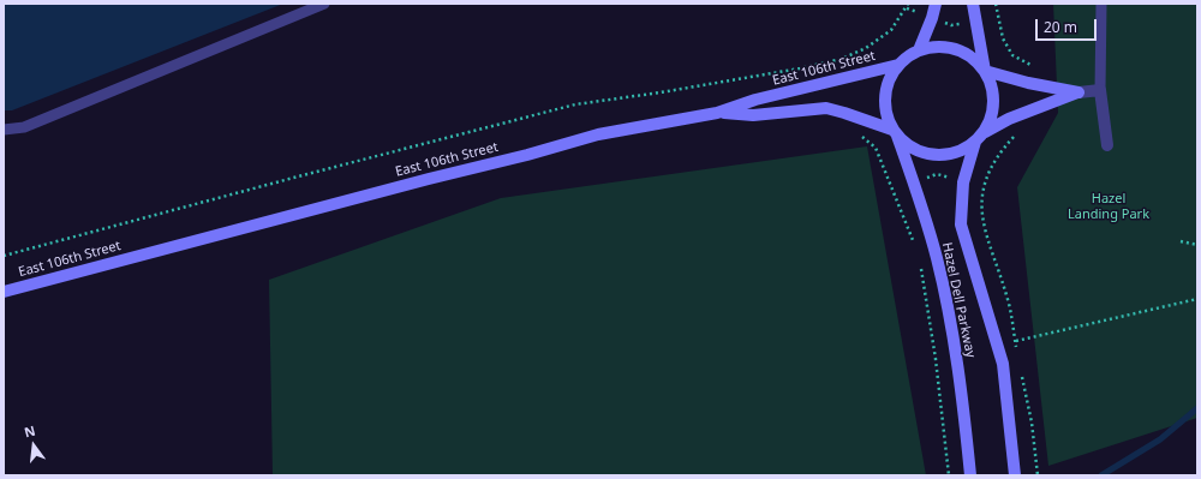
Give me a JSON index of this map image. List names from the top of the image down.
{
  "streets": {
    "street": ["East 106th Street", "Hazel Dell Parkway"]
  },
  "crossings": [
    ["East 106th Street", "Hazel Dell Parkway"]
  ],
  "parks": ["Hazel Landing Park"],
  "scale_bar": "20 m",
  "north": "top"
}
